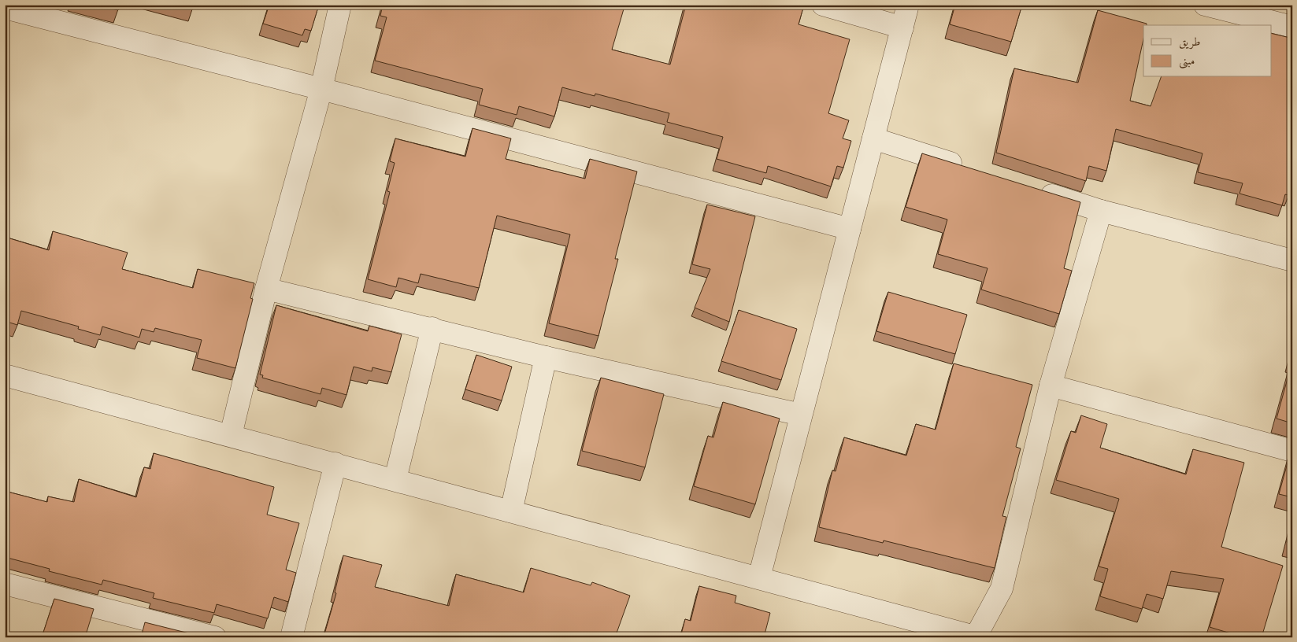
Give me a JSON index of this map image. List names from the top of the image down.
{
  "legend": ["طريق", "مبنى"]
}
